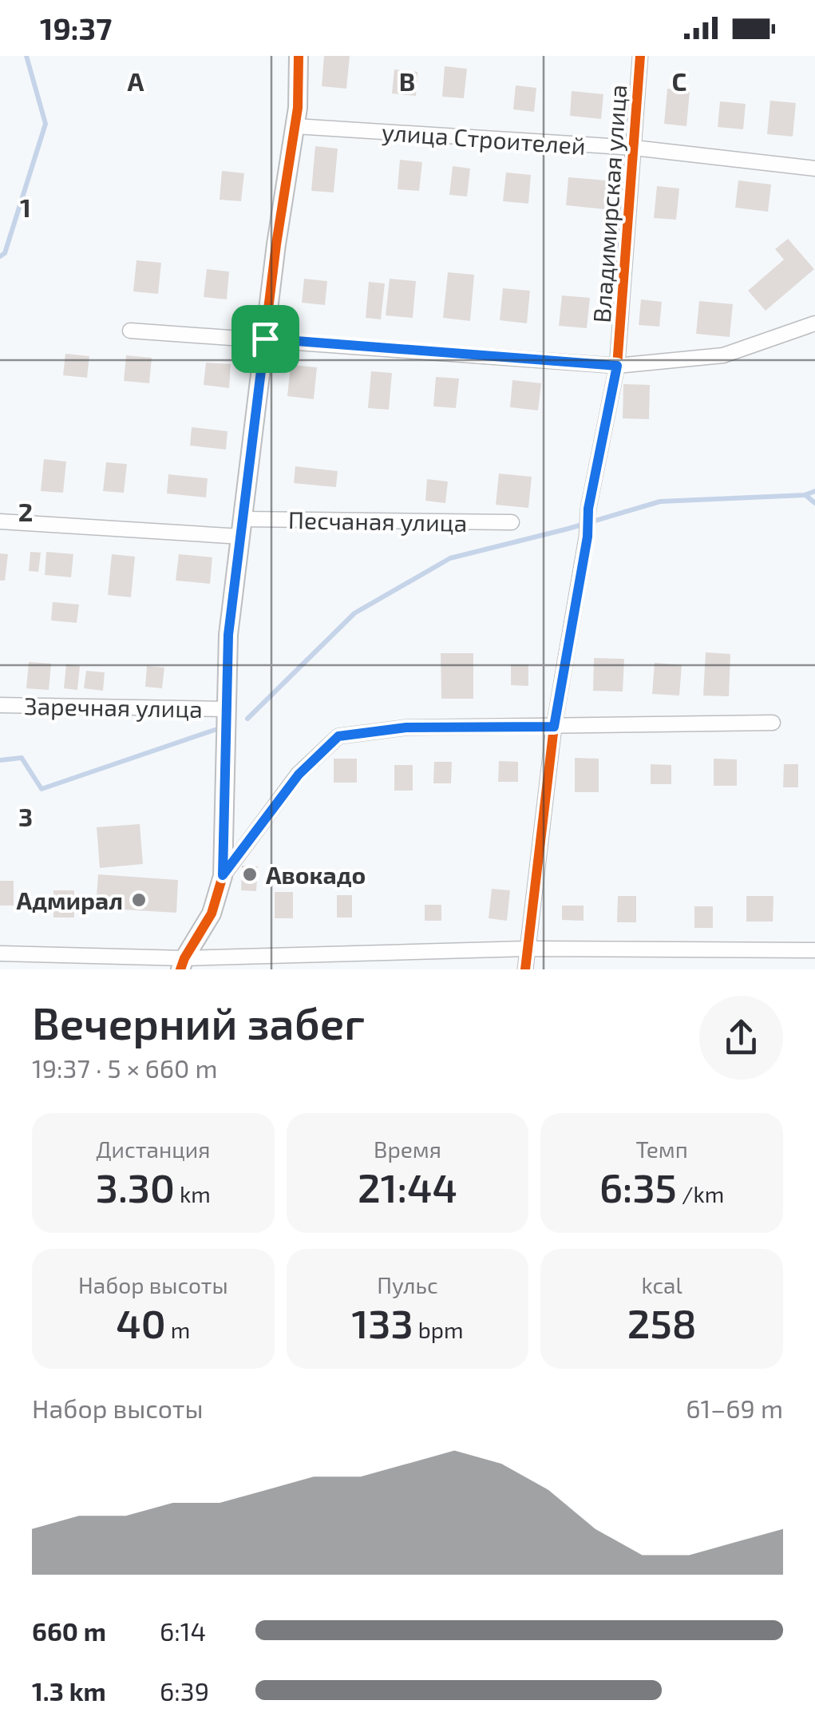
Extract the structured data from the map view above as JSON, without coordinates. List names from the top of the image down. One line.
{"streets":{"street":["улица Строителей","Владимирская улица","Песчаная улица","Заречная улица"]},"crossings":[["улица Строителей","Владимирская улица"]],"places":["Авокадо","Адмирал"],"page":{"status":"19:37","heading":["Вечерний забег","19:37 · 5 × 660 m"],"stats":[["Дистанция","3.30 km"],["Время","21:44"],["Темп","6:35 /km"],["Набор высоты","40 m"],["Пульс","133 bpm"],["kcal","258"]],"chart":["Набор высоты","61–69 m"],"list":[{"name":"660 m","note":"6:14"},{"name":"1.3 km","note":"6:39"}]},"grid":{"columns":["A","B","C"],"rows":["1","2","3"]}}
